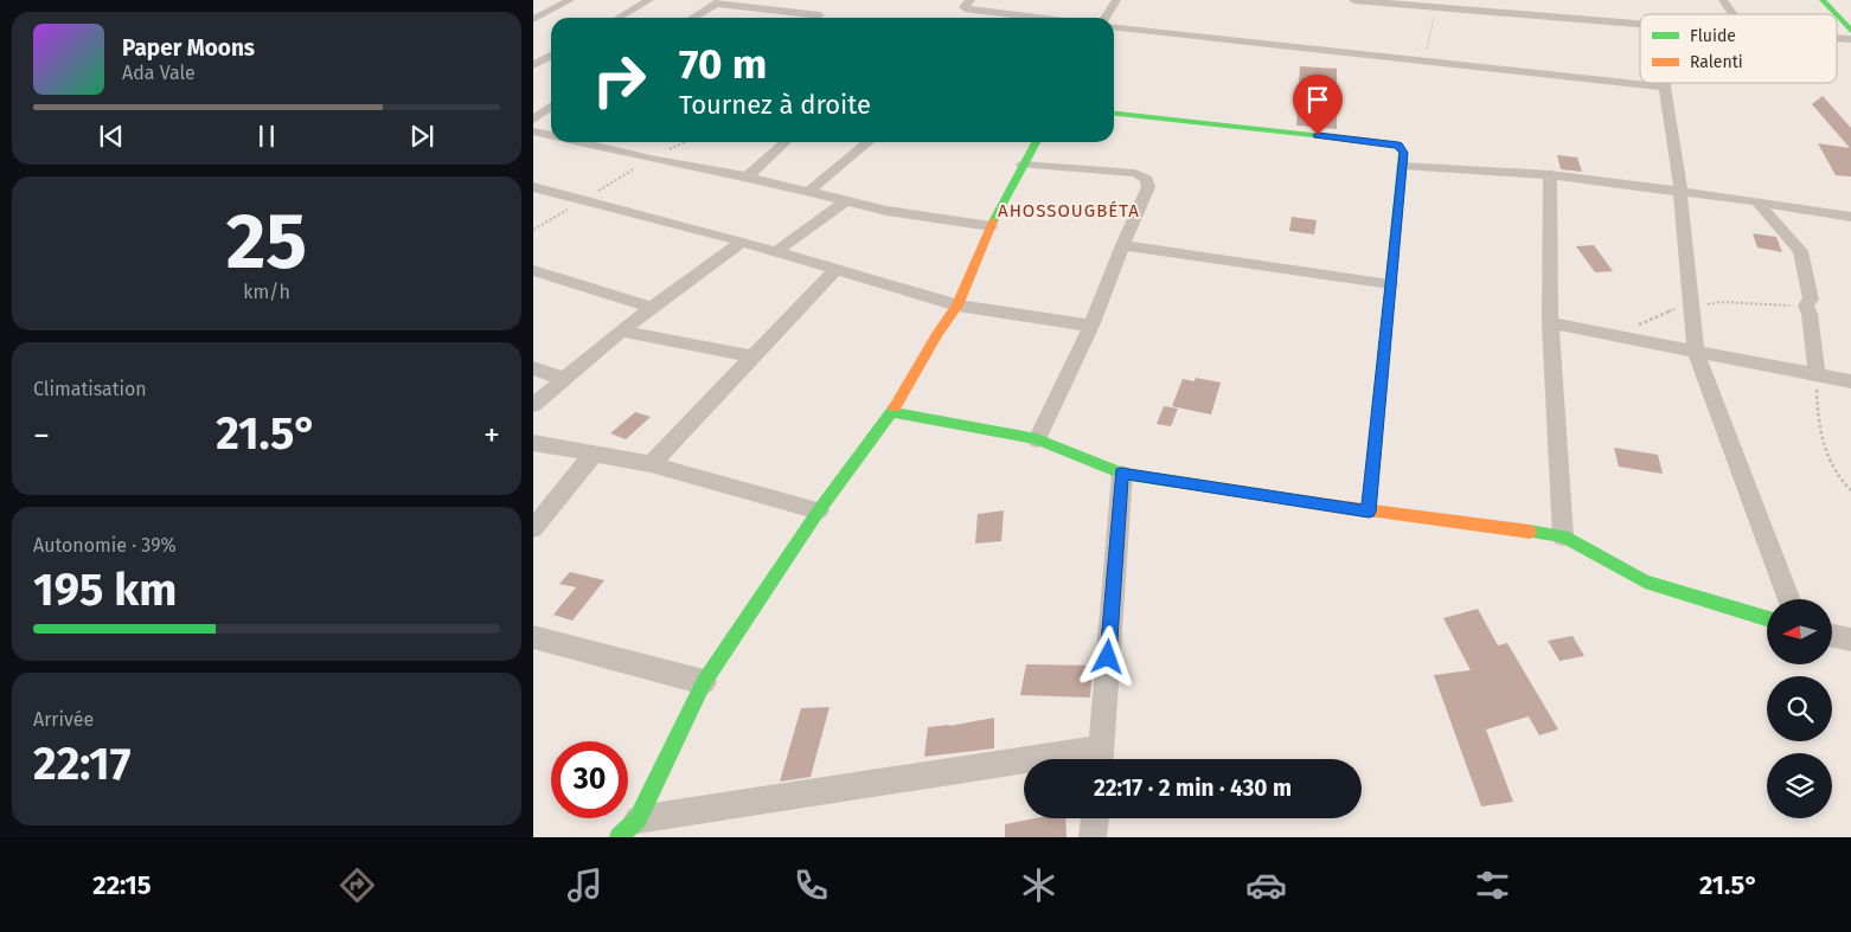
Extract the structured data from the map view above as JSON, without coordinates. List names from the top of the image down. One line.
{"districts":["AHOSSOUGBÉTA"],"legend":["Fluide","Ralenti"],"north":"left","page":{"turn":["70 m","Tournez à droite"],"song":["Paper Moons","Ada Vale"],"tile":[["25","km/h"],"Climatisation",["Autonomie · 39%","195 km"],["Arrivée","22:17"]],"heat":["−","21.5°","+"],"limit":"30","trip":"22:17 · 2 min · 430 m","tabs":["22:15","21.5°"]}}
